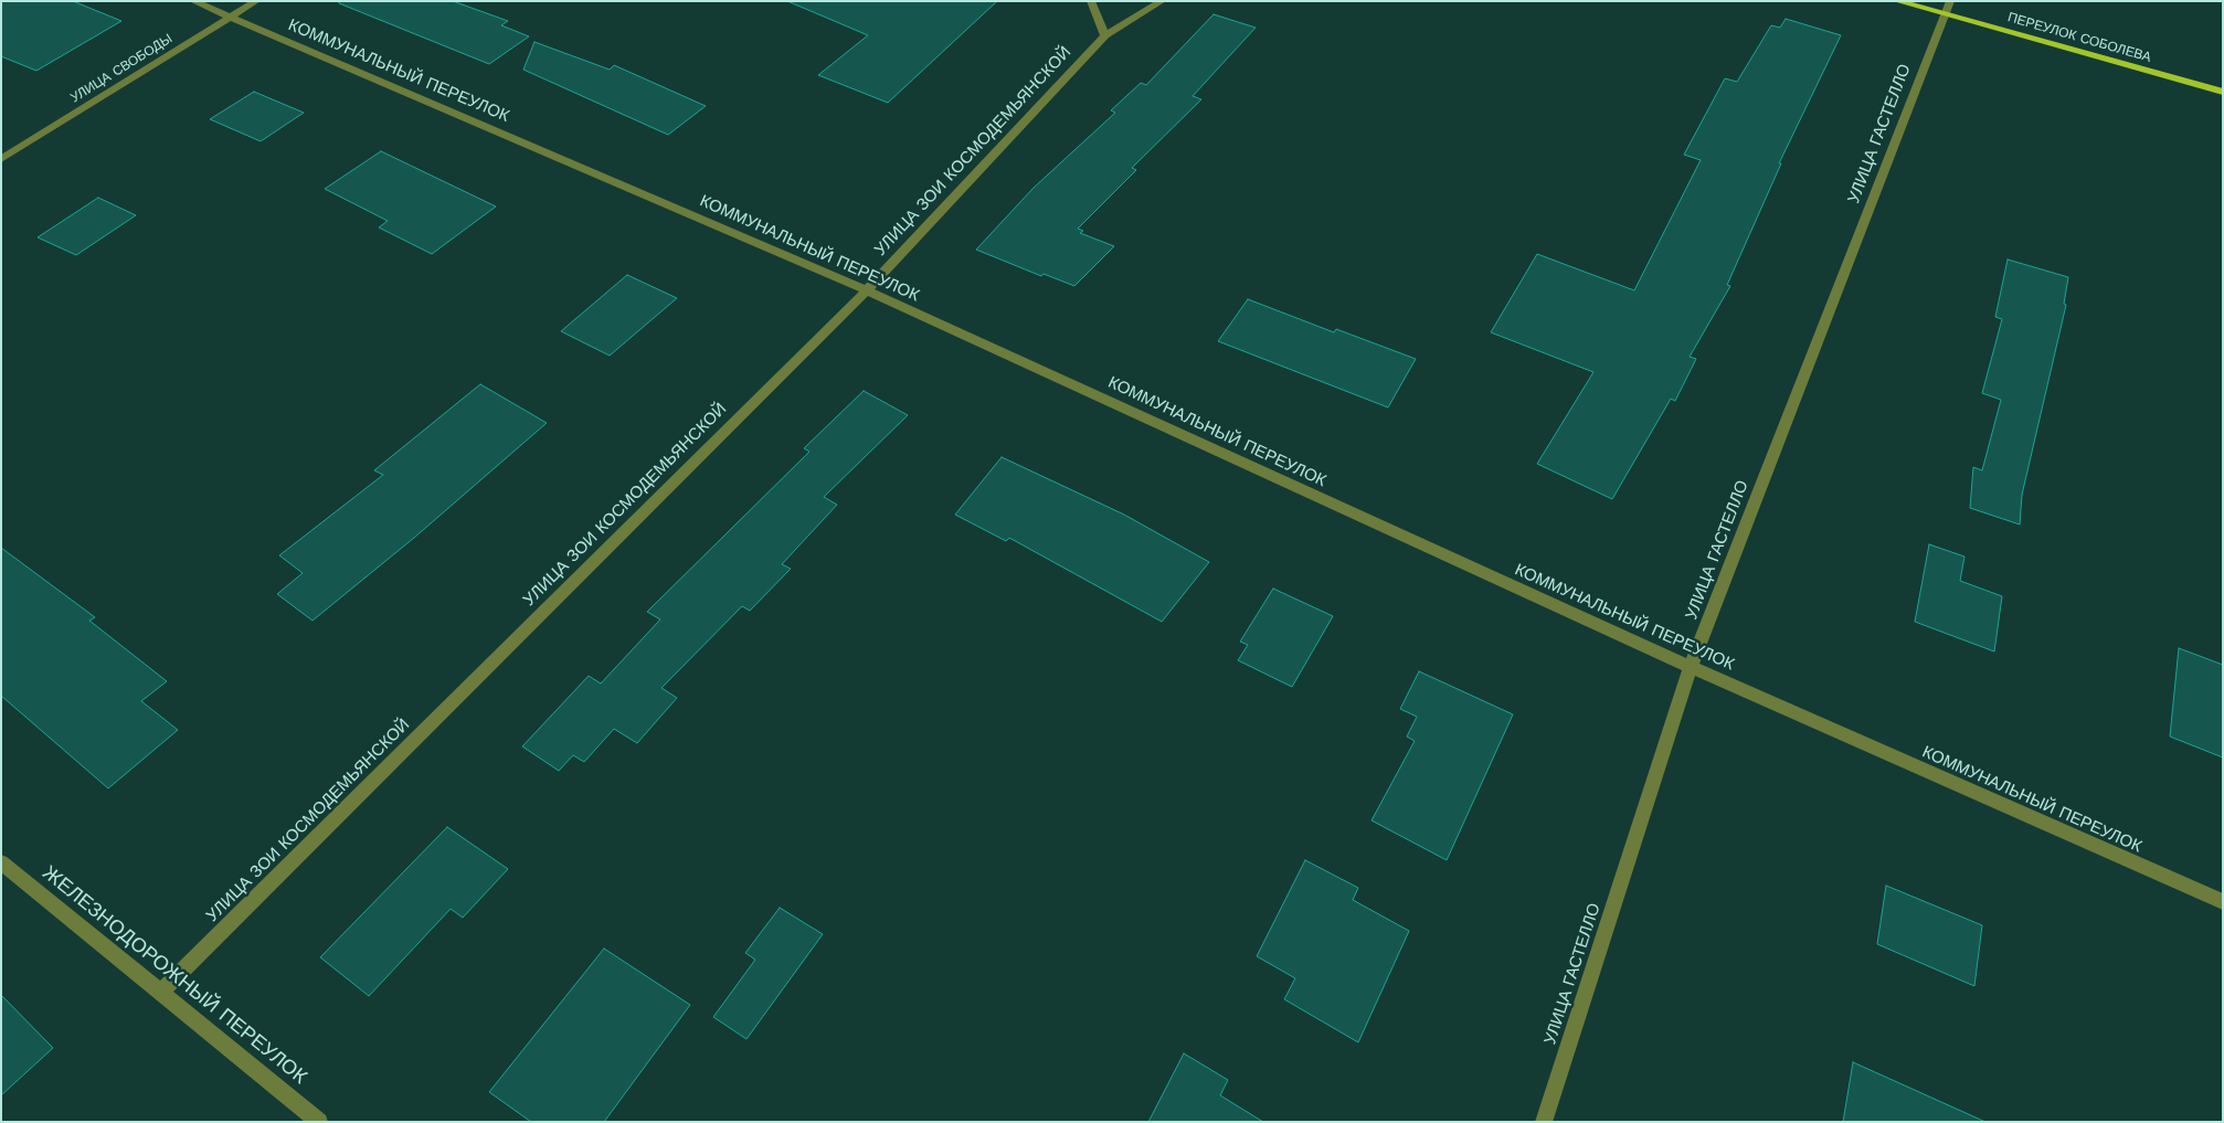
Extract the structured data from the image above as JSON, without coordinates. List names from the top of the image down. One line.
{"streets":{"main road":["ПЕРЕУЛОК СОБОЛЕВА"],"street":["УЛИЦА СВОБОДЫ","КОММУНАЛЬНЫЙ ПЕРЕУЛОК","УЛИЦА ГАСТЕЛЛО","УЛИЦА ЗОИ КОСМОДЕМЬЯНСКОЙ","ЖЕЛЕЗНОДОРОЖНЫЙ ПЕРЕУЛОК"]},"crossings":[["ПЕРЕУЛОК СОБОЛЕВА","УЛИЦА ГАСТЕЛЛО"],["УЛИЦА СВОБОДЫ","КОММУНАЛЬНЫЙ ПЕРЕУЛОК"],["КОММУНАЛЬНЫЙ ПЕРЕУЛОК","УЛИЦА ГАСТЕЛЛО"],["КОММУНАЛЬНЫЙ ПЕРЕУЛОК","УЛИЦА ЗОИ КОСМОДЕМЬЯНСКОЙ"],["УЛИЦА ЗОИ КОСМОДЕМЬЯНСКОЙ","ЖЕЛЕЗНОДОРОЖНЫЙ ПЕРЕУЛОК"]]}
